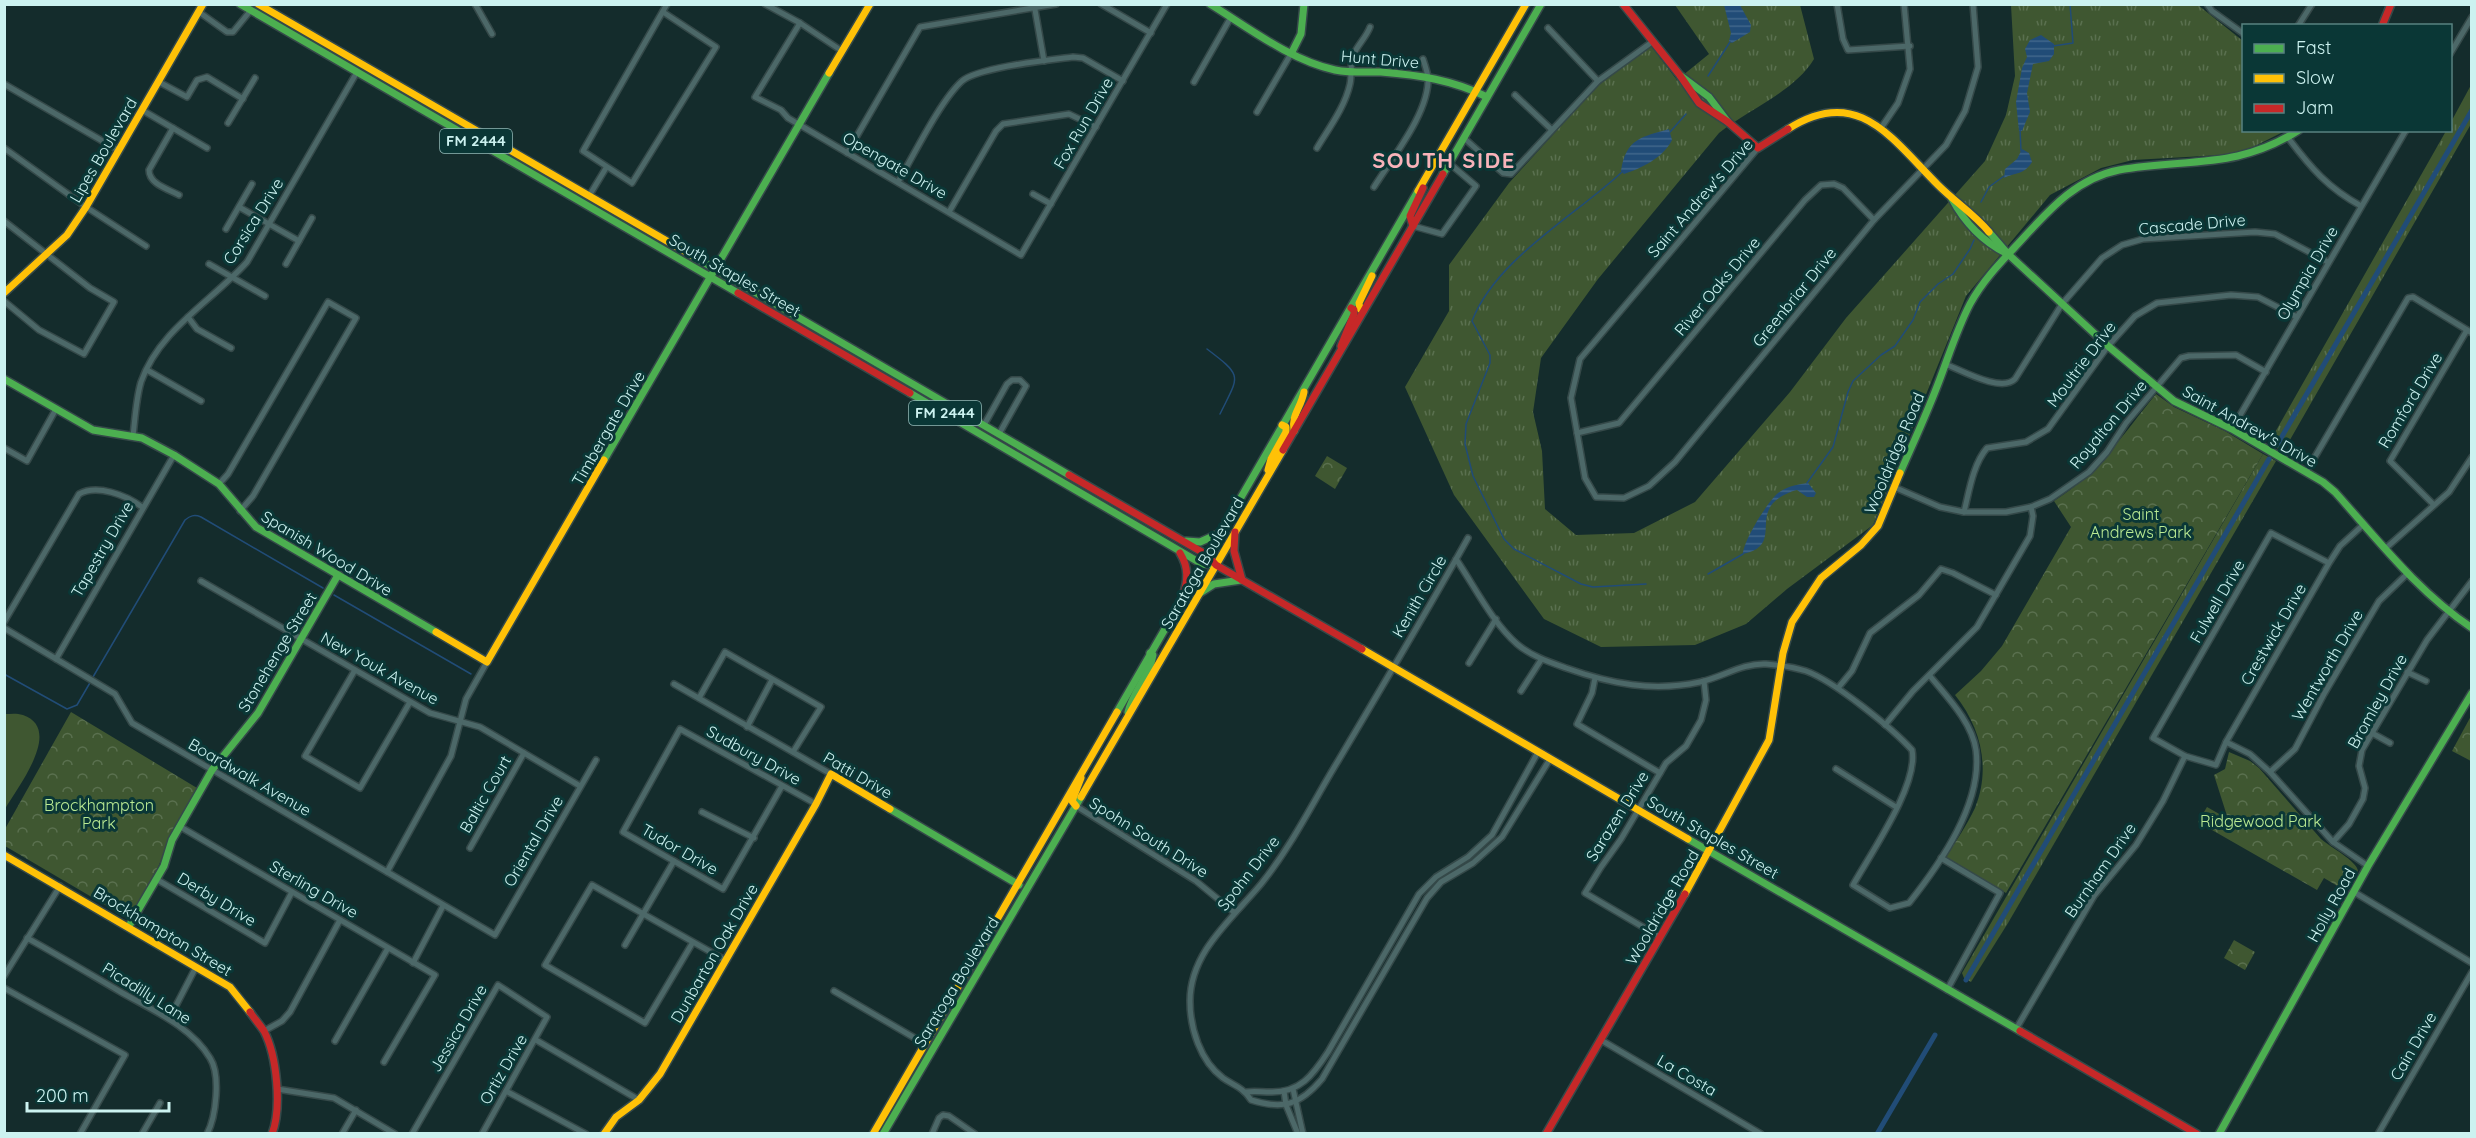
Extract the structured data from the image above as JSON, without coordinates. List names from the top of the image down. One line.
{"streets":{"main road":["Hunt Drive","FM 2444","Lipes Boulevard","Saint Andrew's Drive","South Staples Street","Timbergate Drive","Wooldridge Road","Spanish Wood Drive","Saratoga Boulevard","Stonehenge Street","Patti Drive","Holly Road","Brockhampton Street","Dunbarton Oak Drive"],"street":["Fox Run Drive","Opengate Drive","Corsica Drive","Cascade Drive","Olympia Drive","River Oaks Drive","Greenbriar Drive","Moultrie Drive","Romford Drive","Royalton Drive","Tapestry Drive","Kenith Circle","Fulwell Drive","Crestwick Drive","Wentworth Drive","New Youk Avenue","Bromley Drive","Sudbury Drive","Boardwalk Avenue","Baltic Court","Sarazen Drive","Spohn South Drive","Oriental Drive","Tudor Drive","Burnham Drive","Spohn Drive","Sterling Drive","Derby Drive","Picadilly Lane","Jessica Drive","Cain Drive","Ortiz Drive","La Costa"]},"crossings":[["Hunt Drive","Saratoga Boulevard"],["Fox Run Drive","Opengate Drive"],["Opengate Drive","Timbergate Drive"],["Saint Andrew's Drive","Cascade Drive"],["Saint Andrew's Drive","Olympia Drive"],["Saint Andrew's Drive","River Oaks Drive"],["Saint Andrew's Drive","Greenbriar Drive"],["Saint Andrew's Drive","Moultrie Drive"],["Saint Andrew's Drive","Royalton Drive"],["Saint Andrew's Drive","Wooldridge Road"],["Saint Andrew's Drive","Crestwick Drive"],["Saint Andrew's Drive","Wentworth Drive"],["Saint Andrew's Drive","Bromley Drive"],["Corsica Drive","South Staples Street"],["Corsica Drive","Spanish Wood Drive"],["Cascade Drive","Olympia Drive"],["Cascade Drive","Wooldridge Road"],["Olympia Drive","Moultrie Drive"],["Olympia Drive","Royalton Drive"],["South Staples Street","Timbergate Drive"],["South Staples Street","Wooldridge Road"],["South Staples Street","Saratoga Boulevard"],["South Staples Street","Kenith Circle"],["South Staples Street","Sarazen Drive"],["South Staples Street","Burnham Drive"],["South Staples Street","Spohn Drive"],["River Oaks Drive","Greenbriar Drive"],["Moultrie Drive","Royalton Drive"],["Royalton Drive","Wooldridge Road"],["Timbergate Drive","Spanish Wood Drive"],["Timbergate Drive","New Youk Avenue"],["Timbergate Drive","Boardwalk Avenue"],["Wooldridge Road","Sarazen Drive"],["Wooldridge Road","La Costa"],["Tapestry Drive","Spanish Wood Drive"],["Tapestry Drive","Boardwalk Avenue"],["Spanish Wood Drive","Stonehenge Street"],["Saratoga Boulevard","Patti Drive"],["Saratoga Boulevard","Spohn South Drive"],["Kenith Circle","Spohn Drive"],["Fulwell Drive","Crestwick Drive"],["Fulwell Drive","Burnham Drive"],["Crestwick Drive","Burnham Drive"],["Stonehenge Street","New Youk Avenue"],["Stonehenge Street","Boardwalk Avenue"],["Stonehenge Street","Sterling Drive"],["Stonehenge Street","Derby Drive"],["Stonehenge Street","Brockhampton Street"],["New Youk Avenue","Baltic Court"],["New Youk Avenue","Oriental Drive"],["Sudbury Drive","Tudor Drive"],["Sudbury Drive","Dunbarton Oak Drive"],["Patti Drive","Dunbarton Oak Drive"],["Boardwalk Avenue","Oriental Drive"],["Spohn South Drive","Spohn Drive"],["Sterling Drive","Derby Drive"],["Jessica Drive","Ortiz Drive"]],"districts":["SOUTH SIDE"],"parks":["Saint Andrews Park","Brockhampton Park","Ridgewood Park"],"legend":["Fast","Slow","Jam"],"scale_bar":"200 m"}
